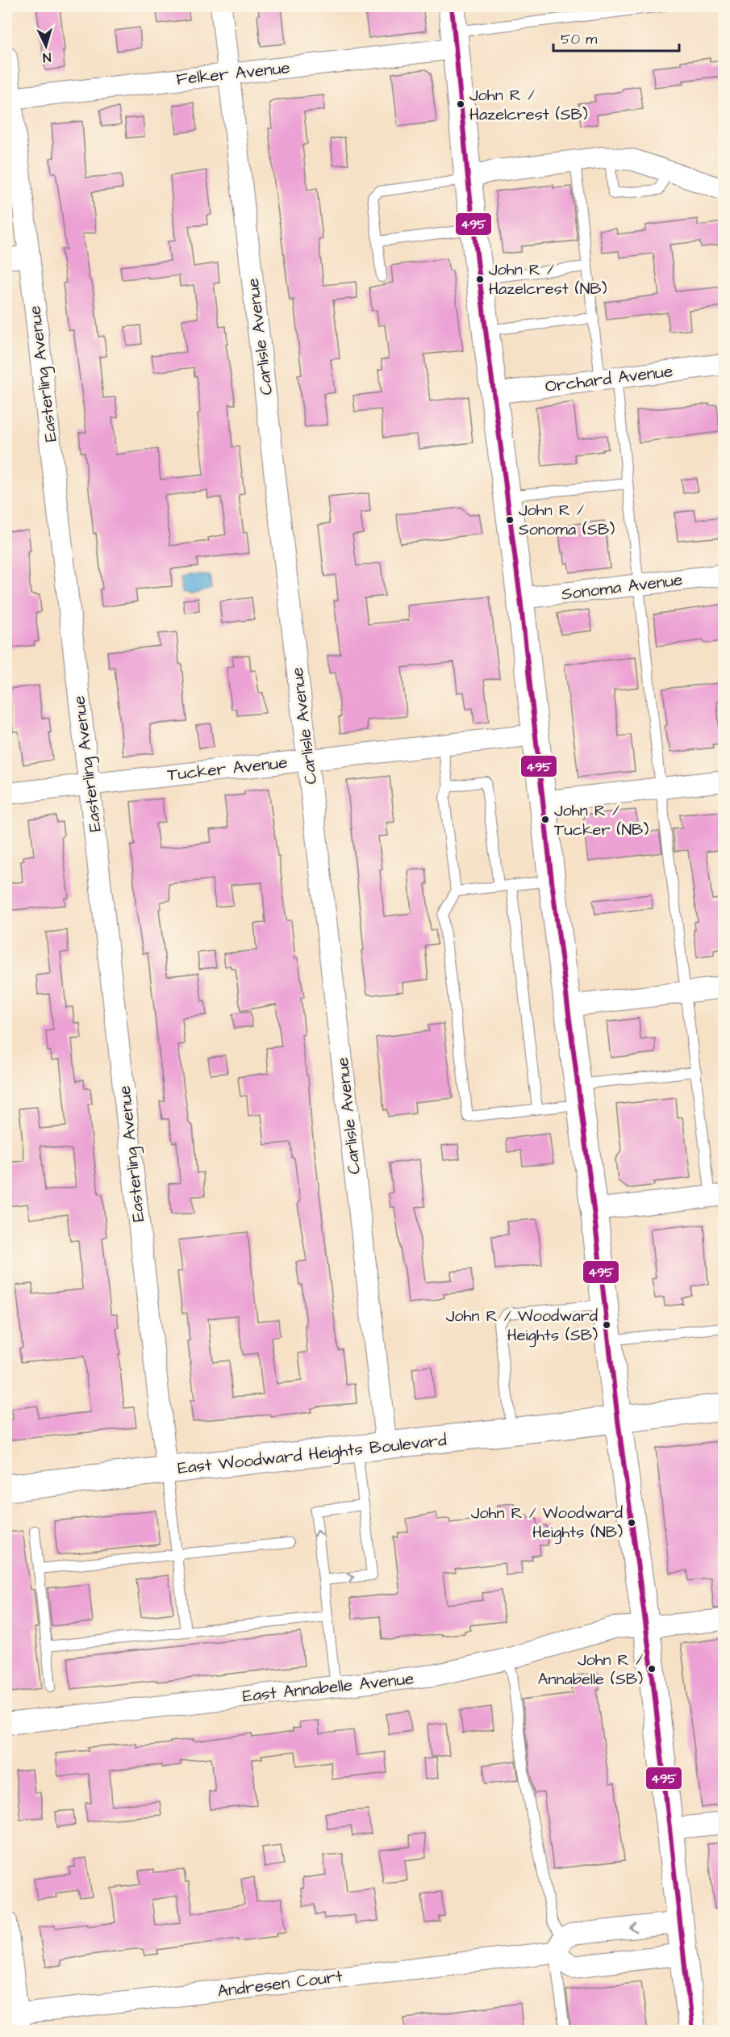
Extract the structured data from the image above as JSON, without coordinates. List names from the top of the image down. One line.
{"streets":{"main road":["East Woodward Heights Boulevard"],"street":["Felker Avenue","Carlisle Avenue","Easterling Avenue","Orchard Avenue","Sonoma Avenue","Tucker Avenue","East Annabelle Avenue","Andresen Court"]},"crossings":[["Felker Avenue","Carlisle Avenue"],["Felker Avenue","Easterling Avenue"],["Carlisle Avenue","Tucker Avenue"],["Carlisle Avenue","East Woodward Heights Boulevard"],["Easterling Avenue","Tucker Avenue"],["Easterling Avenue","East Woodward Heights Boulevard"]],"places":["John R / Hazelcrest (SB)","John R / Hazelcrest (NB)","John R / Sonoma (SB)","John R / Tucker (NB)","John R / Woodward Heights (SB)","John R / Woodward Heights (NB)","John R / Annabelle (SB)"],"lines":["transit line 495"],"scale_bar":"50 m","north":"bottom"}
